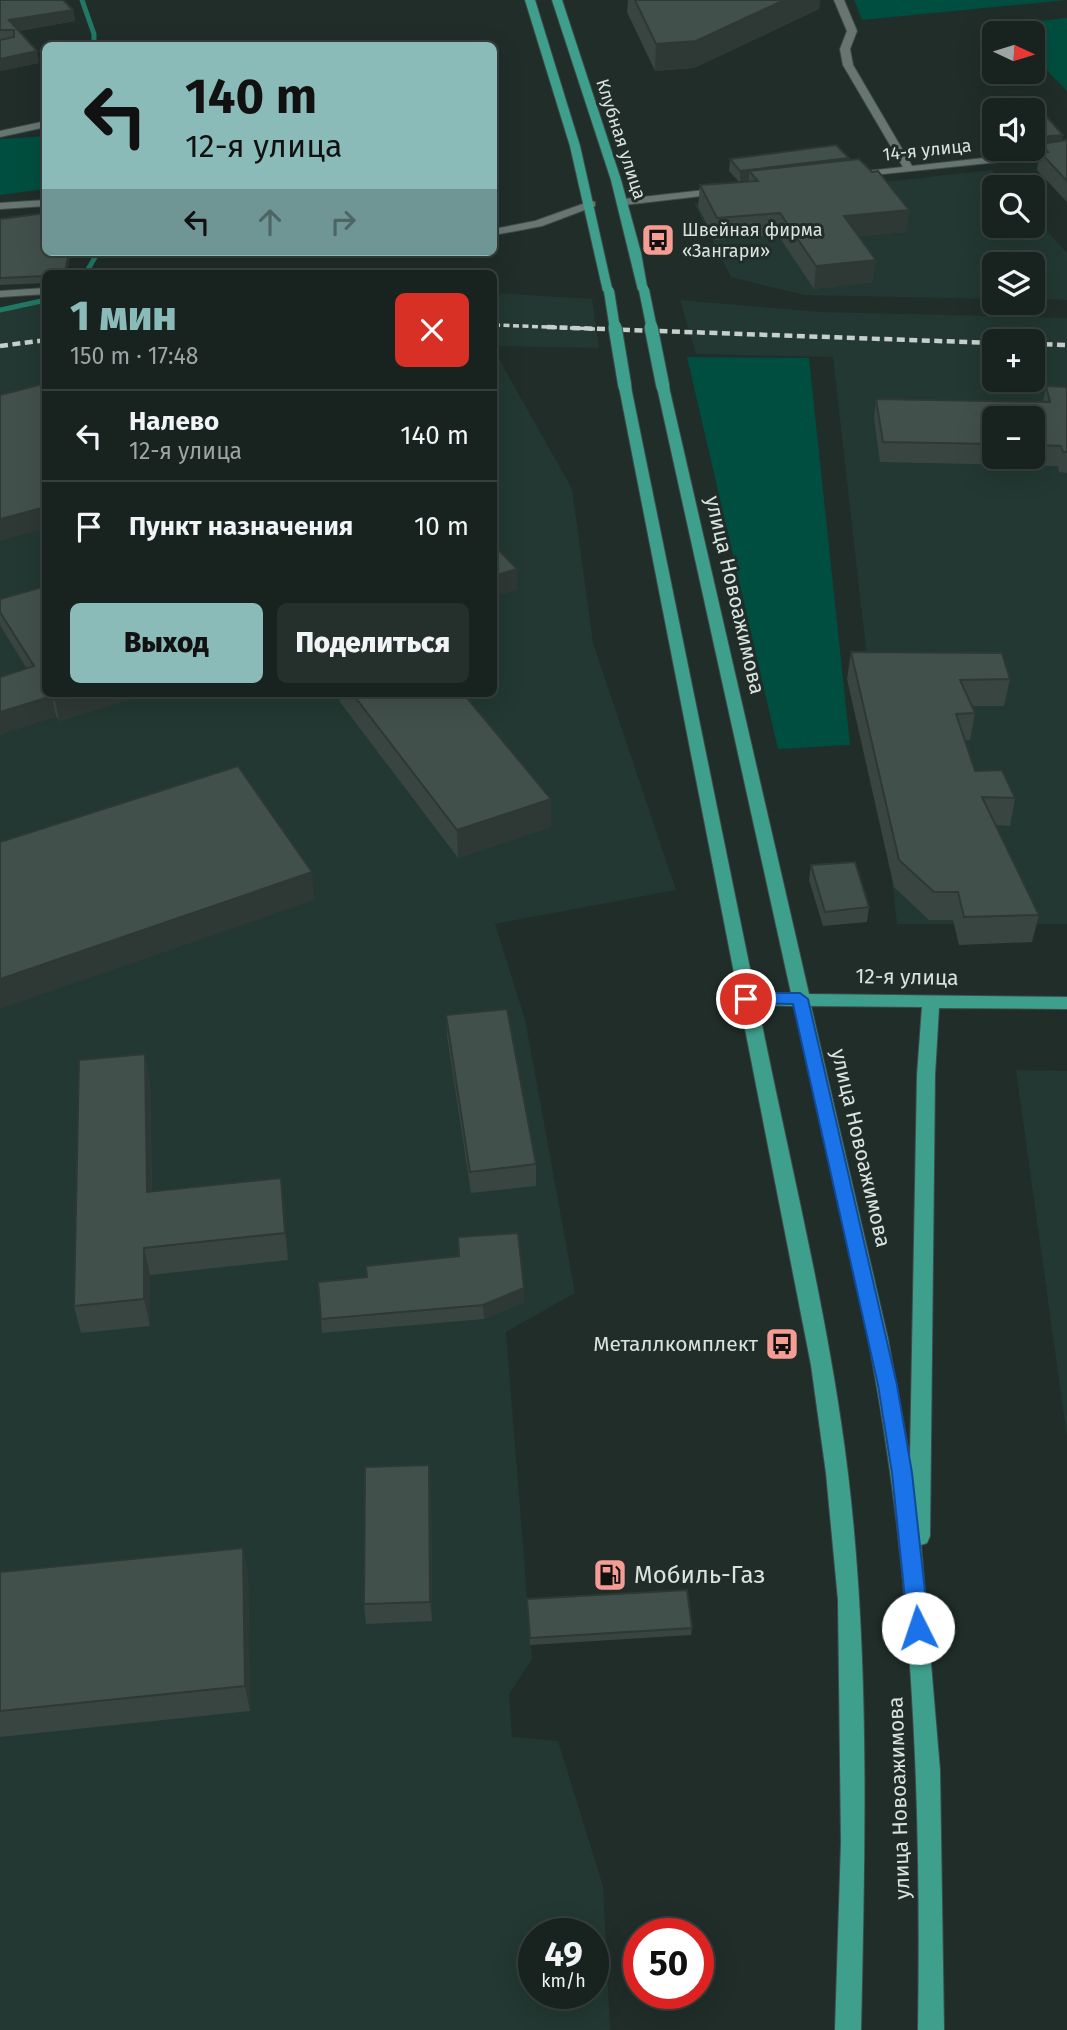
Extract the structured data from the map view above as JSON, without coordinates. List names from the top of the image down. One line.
{"streets":{"main road":["Клубная улица","улица Новоажимова","12-я улица"],"street":["14-я улица"]},"crossings":[["Клубная улица","улица Новоажимова"],["Клубная улица","12-я улица"],["улица Новоажимова","12-я улица"]],"places":{"bus stop":["Швейная фирма «Зангари»","Металлкомплект"],"fuel station":["Мобиль-Газ"]},"north":"right","page":{"map_buttons":["+","−"],"turn":["140 m","12-я улица"],"heading":["1 мин","150 m · 17:48"],"list":[{"name":"Налево","note":"12-я улица","value":"140 m"},{"name":"Пункт назначения","value":"10 m"}],"buttons":["Выход","Поделиться"],"speed":"49 km/h","limit":"50"}}
